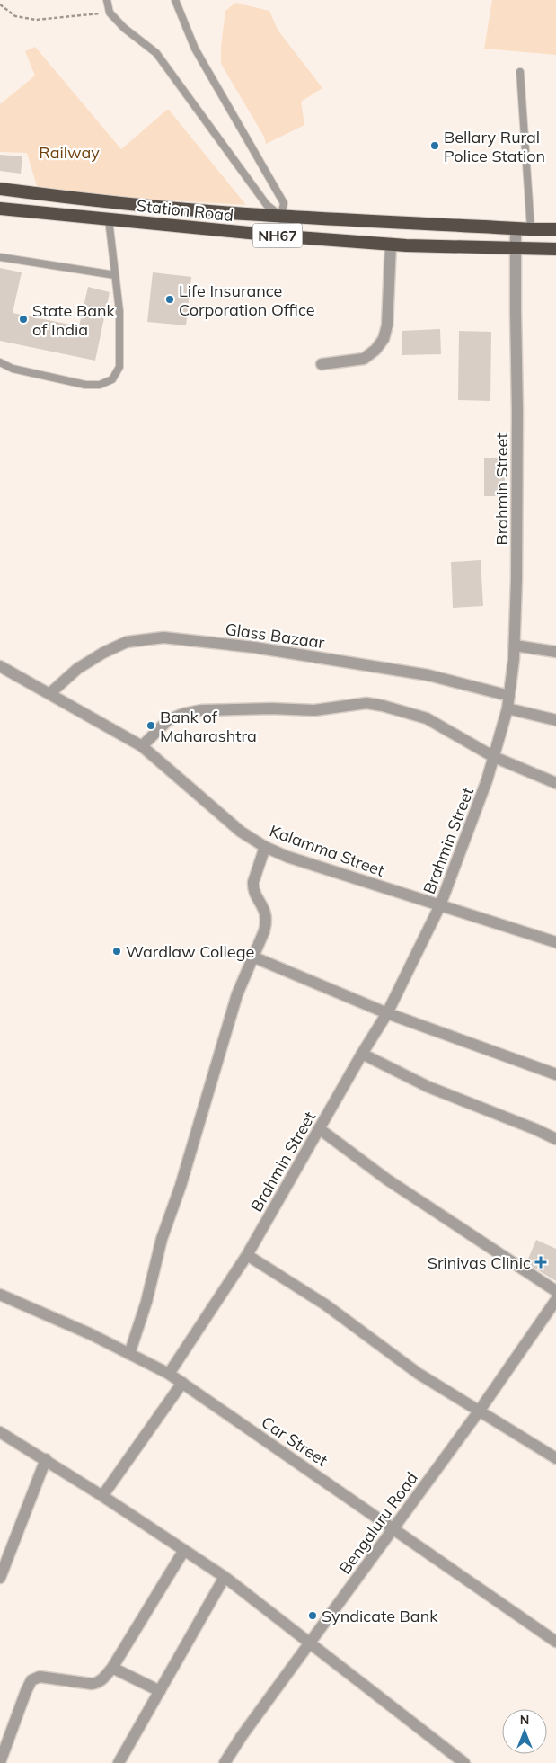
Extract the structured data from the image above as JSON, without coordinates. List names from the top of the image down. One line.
{"streets":{"highway":["Station Road","NH67"],"street":["Brahmin Street","Glass Bazaar","Kalamma Street","Car Street","Bengaluru Road"]},"crossings":[["Station Road","NH67"],["Station Road","Brahmin Street"],["NH67","Brahmin Street"],["Brahmin Street","Glass Bazaar"],["Brahmin Street","Kalamma Street"],["Brahmin Street","Car Street"],["Glass Bazaar","Kalamma Street"],["Car Street","Bengaluru Road"]],"parks":["Railway"],"places":{"other":["Bellary Rural Police Station","Life Insurance Corporation Office","State Bank of India","Bank of Maharashtra","Wardlaw College","Syndicate Bank"],"health":["Srinivas Clinic"]},"north":"top"}
